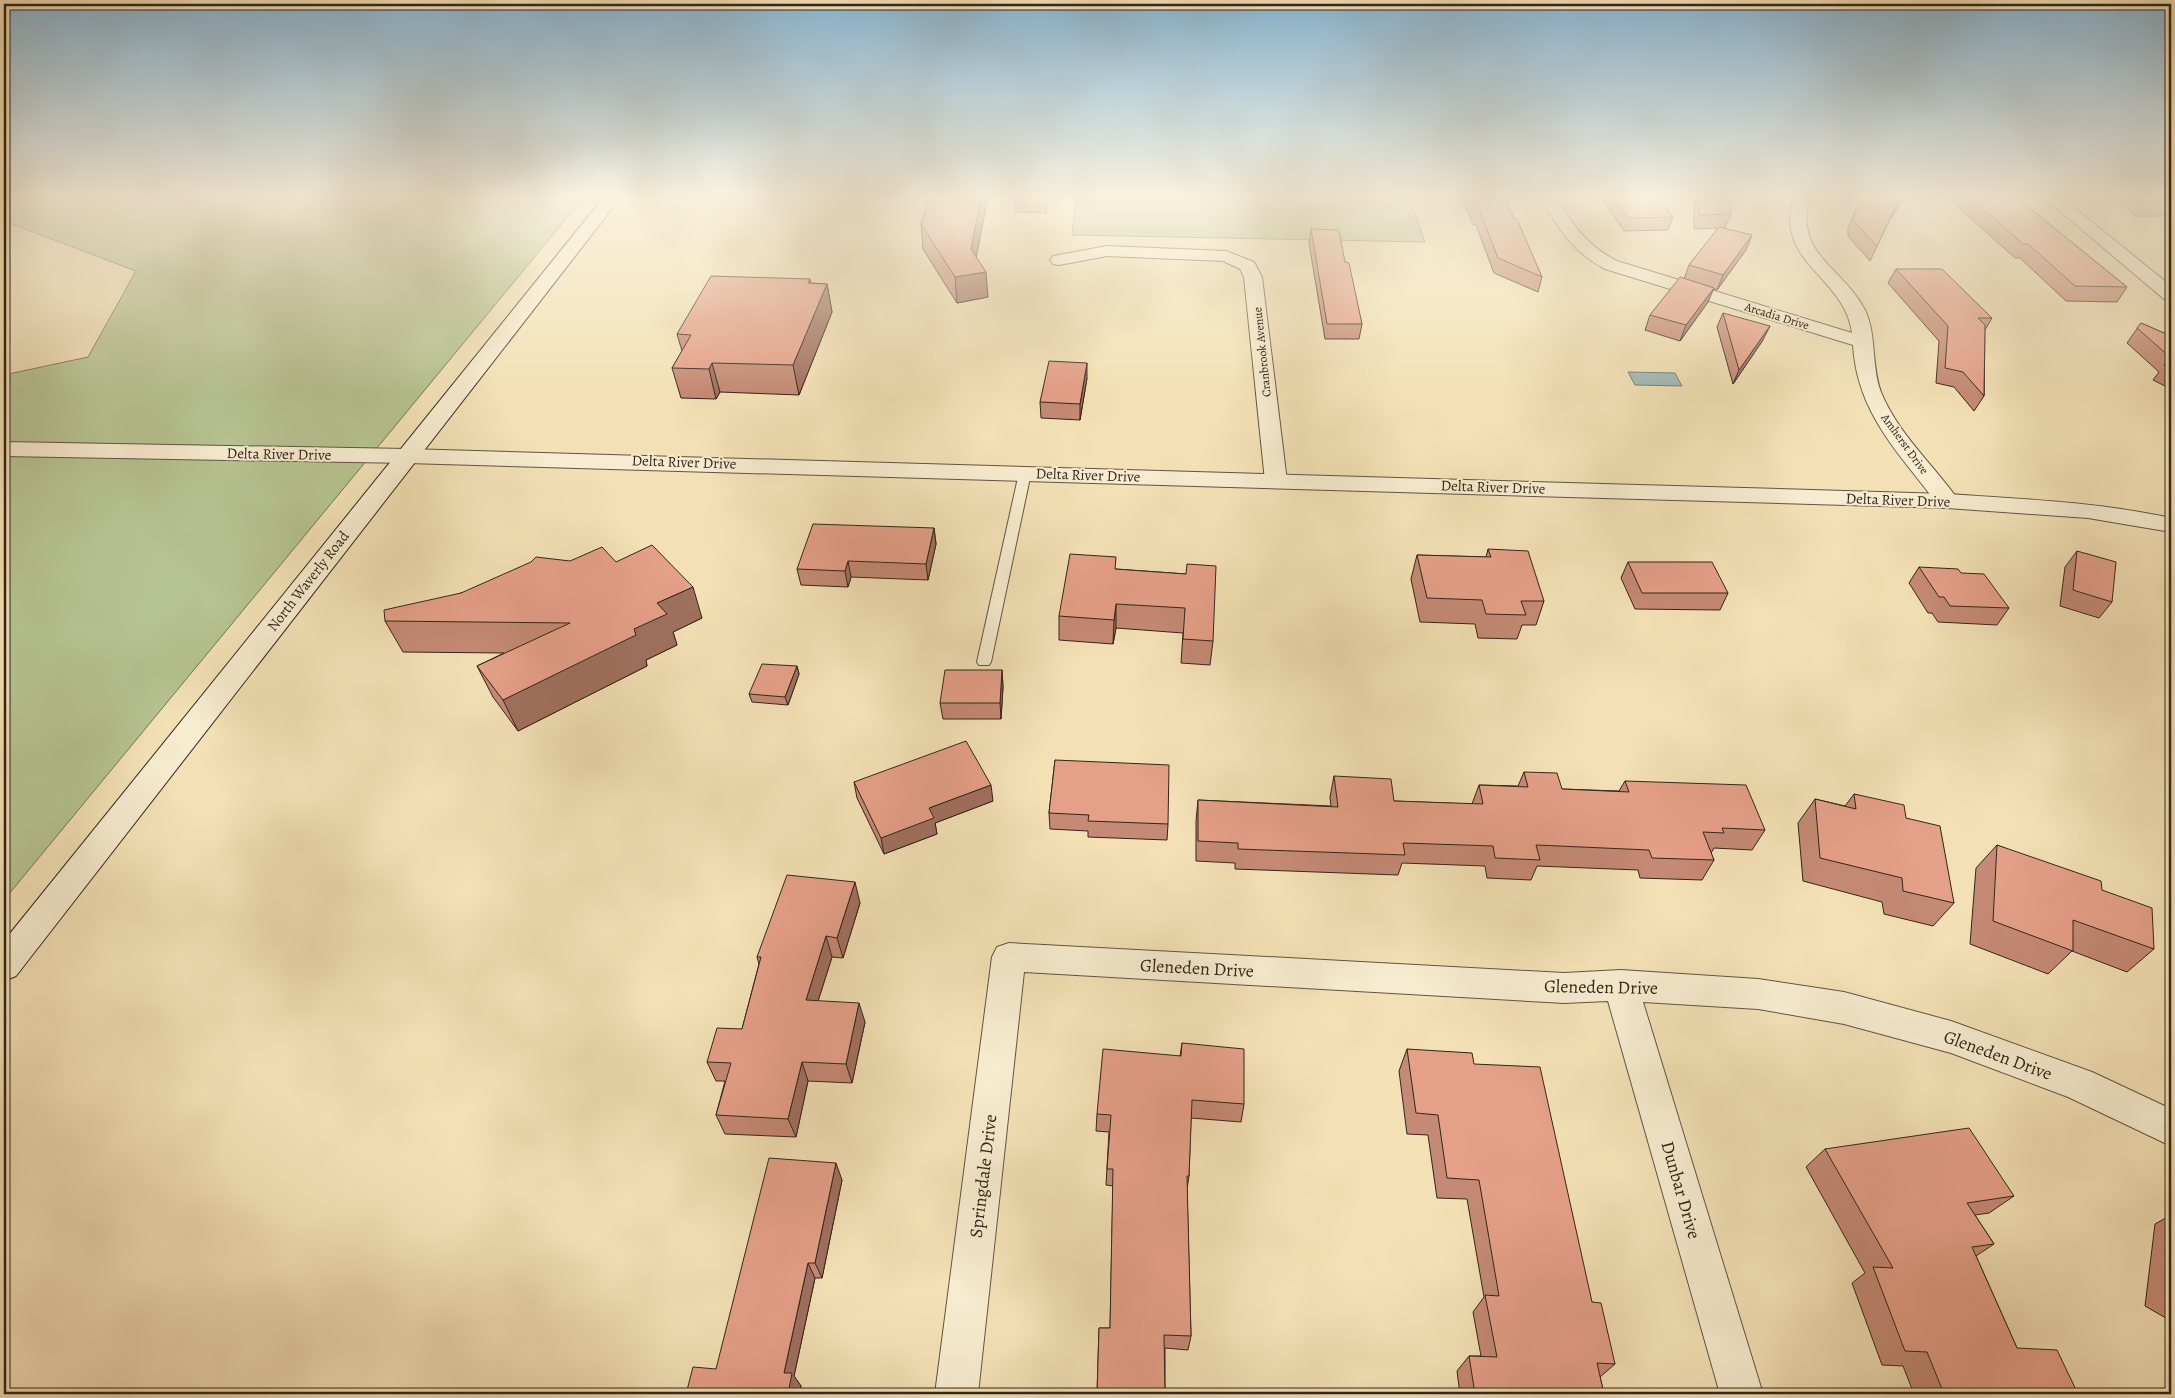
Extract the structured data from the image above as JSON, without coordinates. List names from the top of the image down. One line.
{"streets":{"street":["Arcadia Drive","Cranbrook Avenue","Amherst Drive","Delta River Drive","North Waverly Road","Gleneden Drive","Springdale Drive","Dunbar Drive"]},"crossings":[["Arcadia Drive","Amherst Drive"],["Cranbrook Avenue","Delta River Drive"],["Amherst Drive","Delta River Drive"],["Delta River Drive","North Waverly Road"],["Gleneden Drive","Springdale Drive"],["Gleneden Drive","Dunbar Drive"]]}
